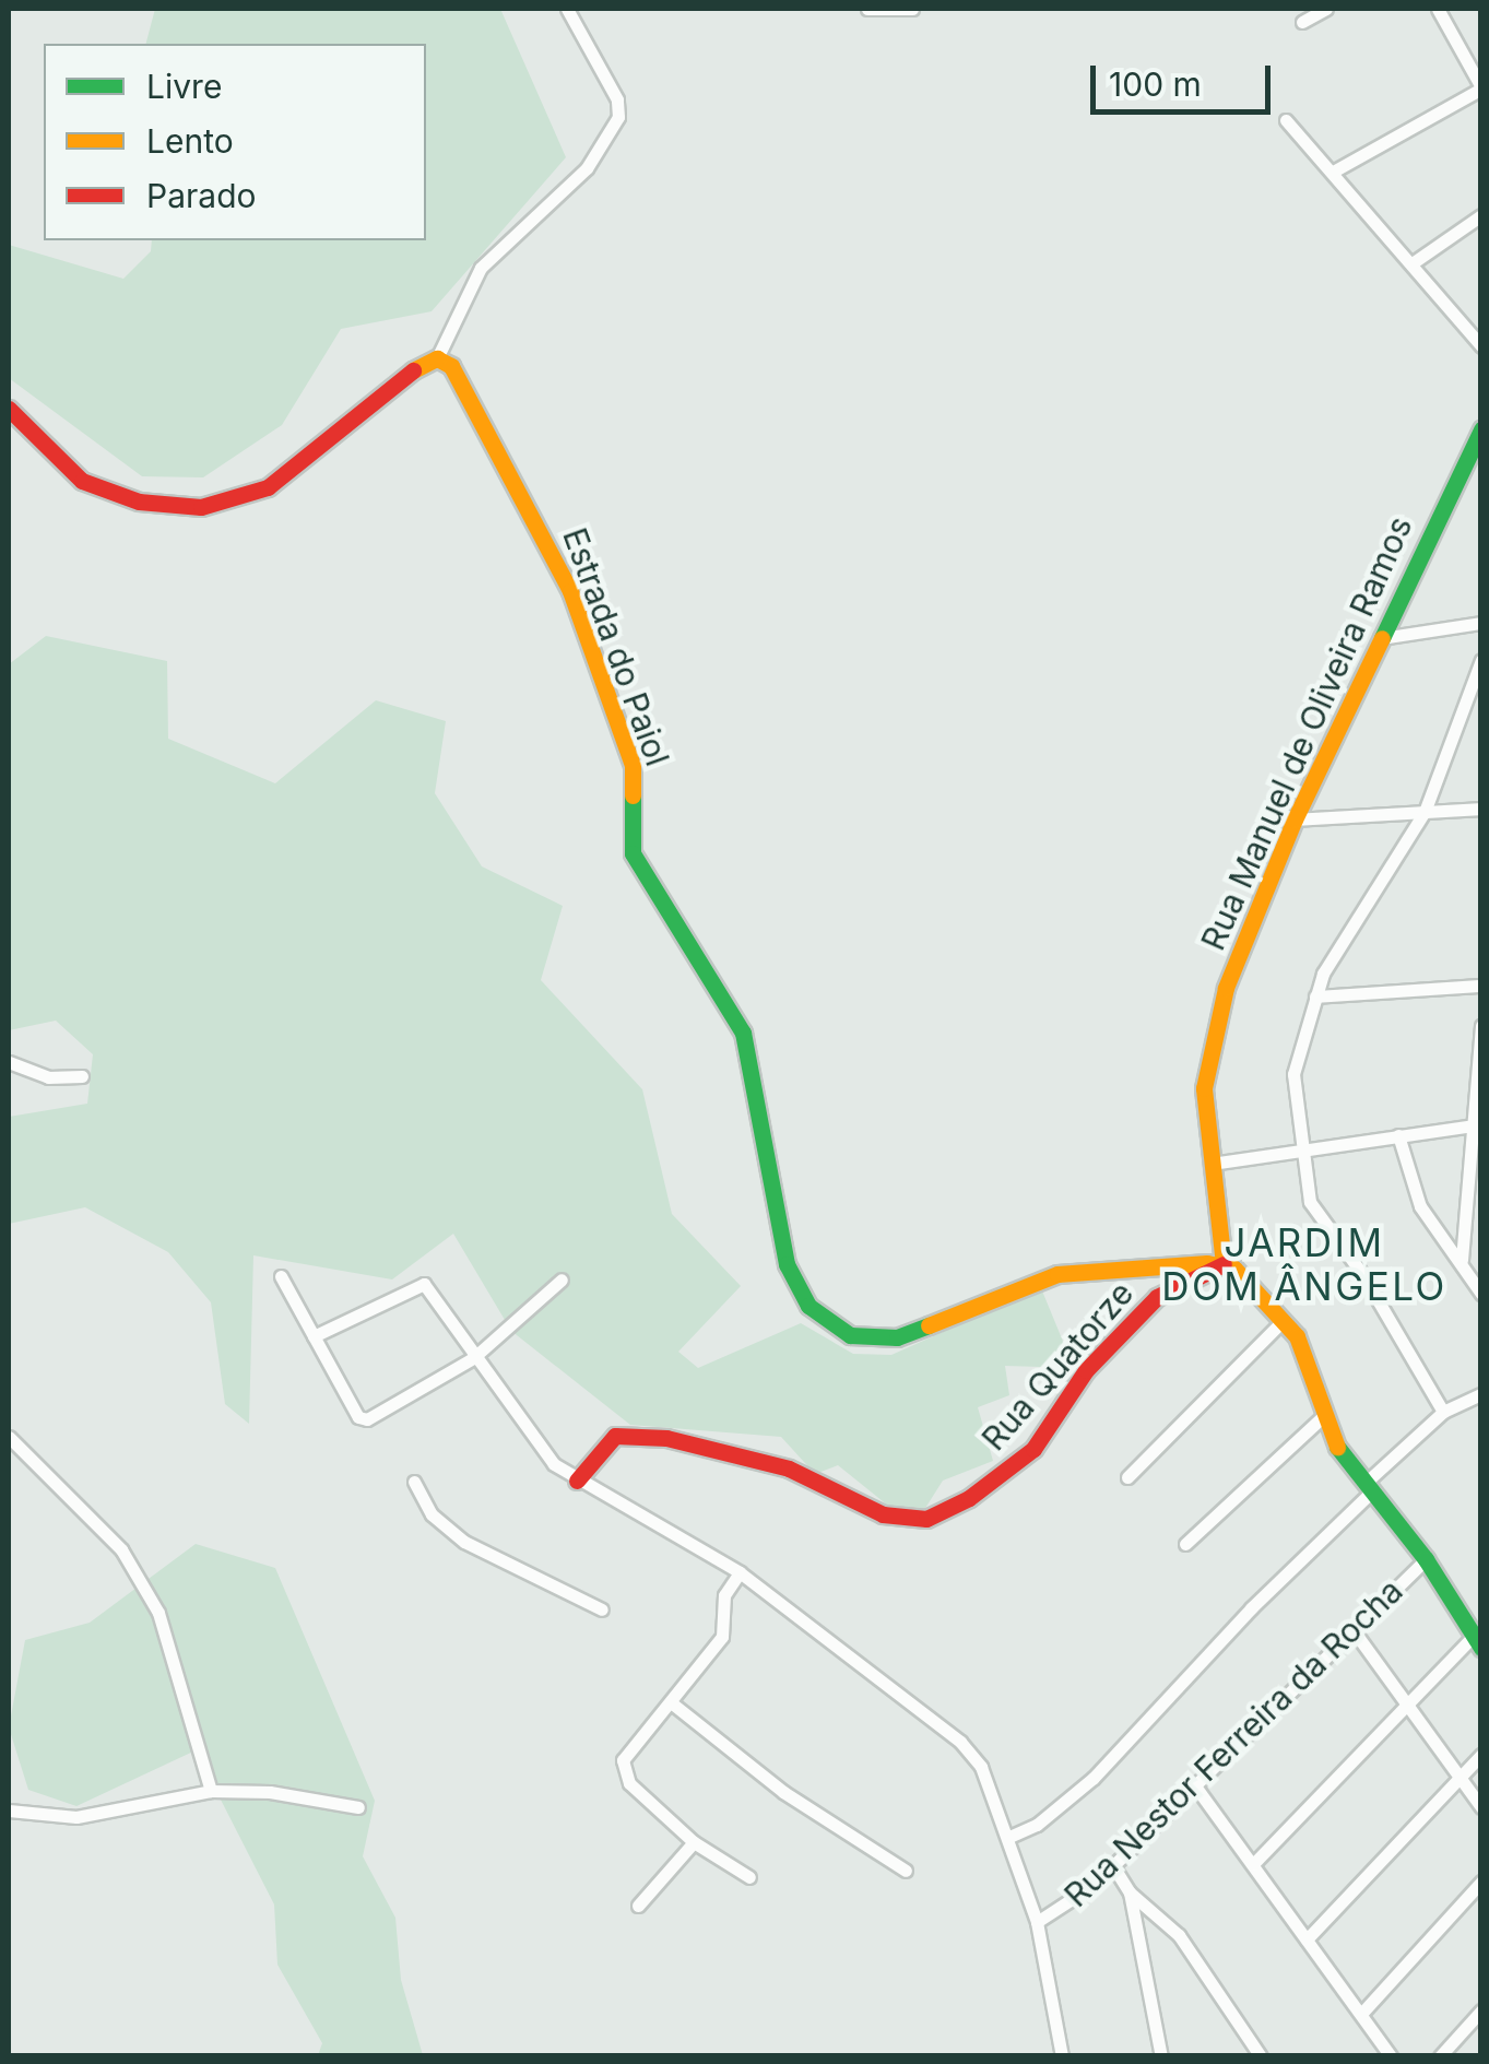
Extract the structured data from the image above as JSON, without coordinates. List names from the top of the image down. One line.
{"streets":{"street":["Estrada do Paiol","Rua Manuel de Oliveira Ramos","Rua Quatorze","Rua Nestor Ferreira da Rocha"]},"crossings":[["Estrada do Paiol","Rua Manuel de Oliveira Ramos"],["Estrada do Paiol","Rua Quatorze"],["Rua Manuel de Oliveira Ramos","Rua Quatorze"]],"districts":["JARDIM DOM ÂNGELO"],"legend":["Livre","Lento","Parado"],"scale_bar":"100 m"}
